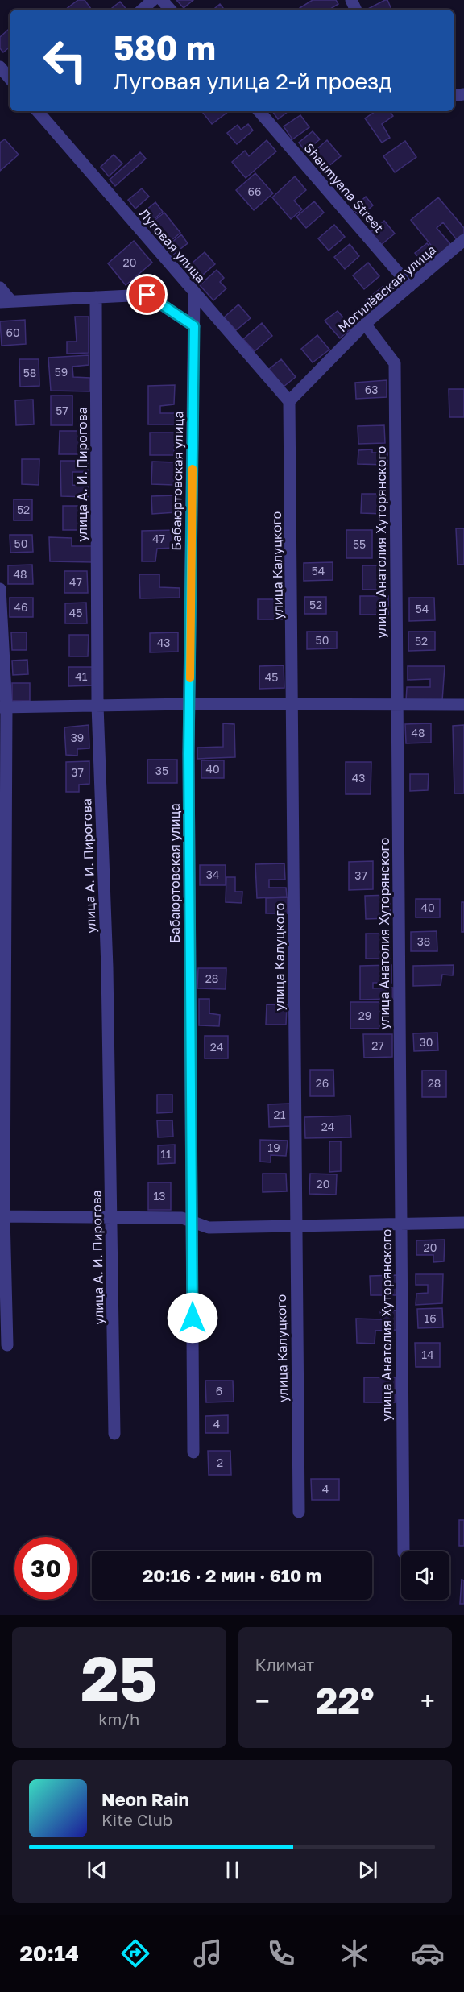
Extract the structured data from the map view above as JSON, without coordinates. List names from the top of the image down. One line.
{"streets":{"street":["Shaumyana Street","Луговая улица","Могилёвская улица","улица А. И. Пирогова","Бабаюртовская улица","улица Анатолия Хуторянского","улица Калуцкого"]},"crossings":[["Shaumyana Street","Могилёвская улица"],["Луговая улица","Могилёвская улица"],["Луговая улица","Бабаюртовская улица"],["Луговая улица","улица Калуцкого"],["Могилёвская улица","улица Анатолия Хуторянского"],["Могилёвская улица","улица Калуцкого"]],"house_numbers":["66","20","60","59","58","63","57","52","47","50","55","54","48","47","52","46","54","45","50","52","43","41","45","48","39","40","35","37","43","34","37","40","38","28","29","30","27","24","26","28","21","24","19","11","20","13","20","16","14","6","4","2","4"],"page":{"turn":["580 m","Луговая улица 2-й проезд"],"limit":"30","trip":"20:16 · 2 мин · 610 m","tile":[["25","km/h"],"Климат"],"heat":["−","22°","+"],"song":["Neon Rain","Kite Club"],"tabs":"20:14"}}
